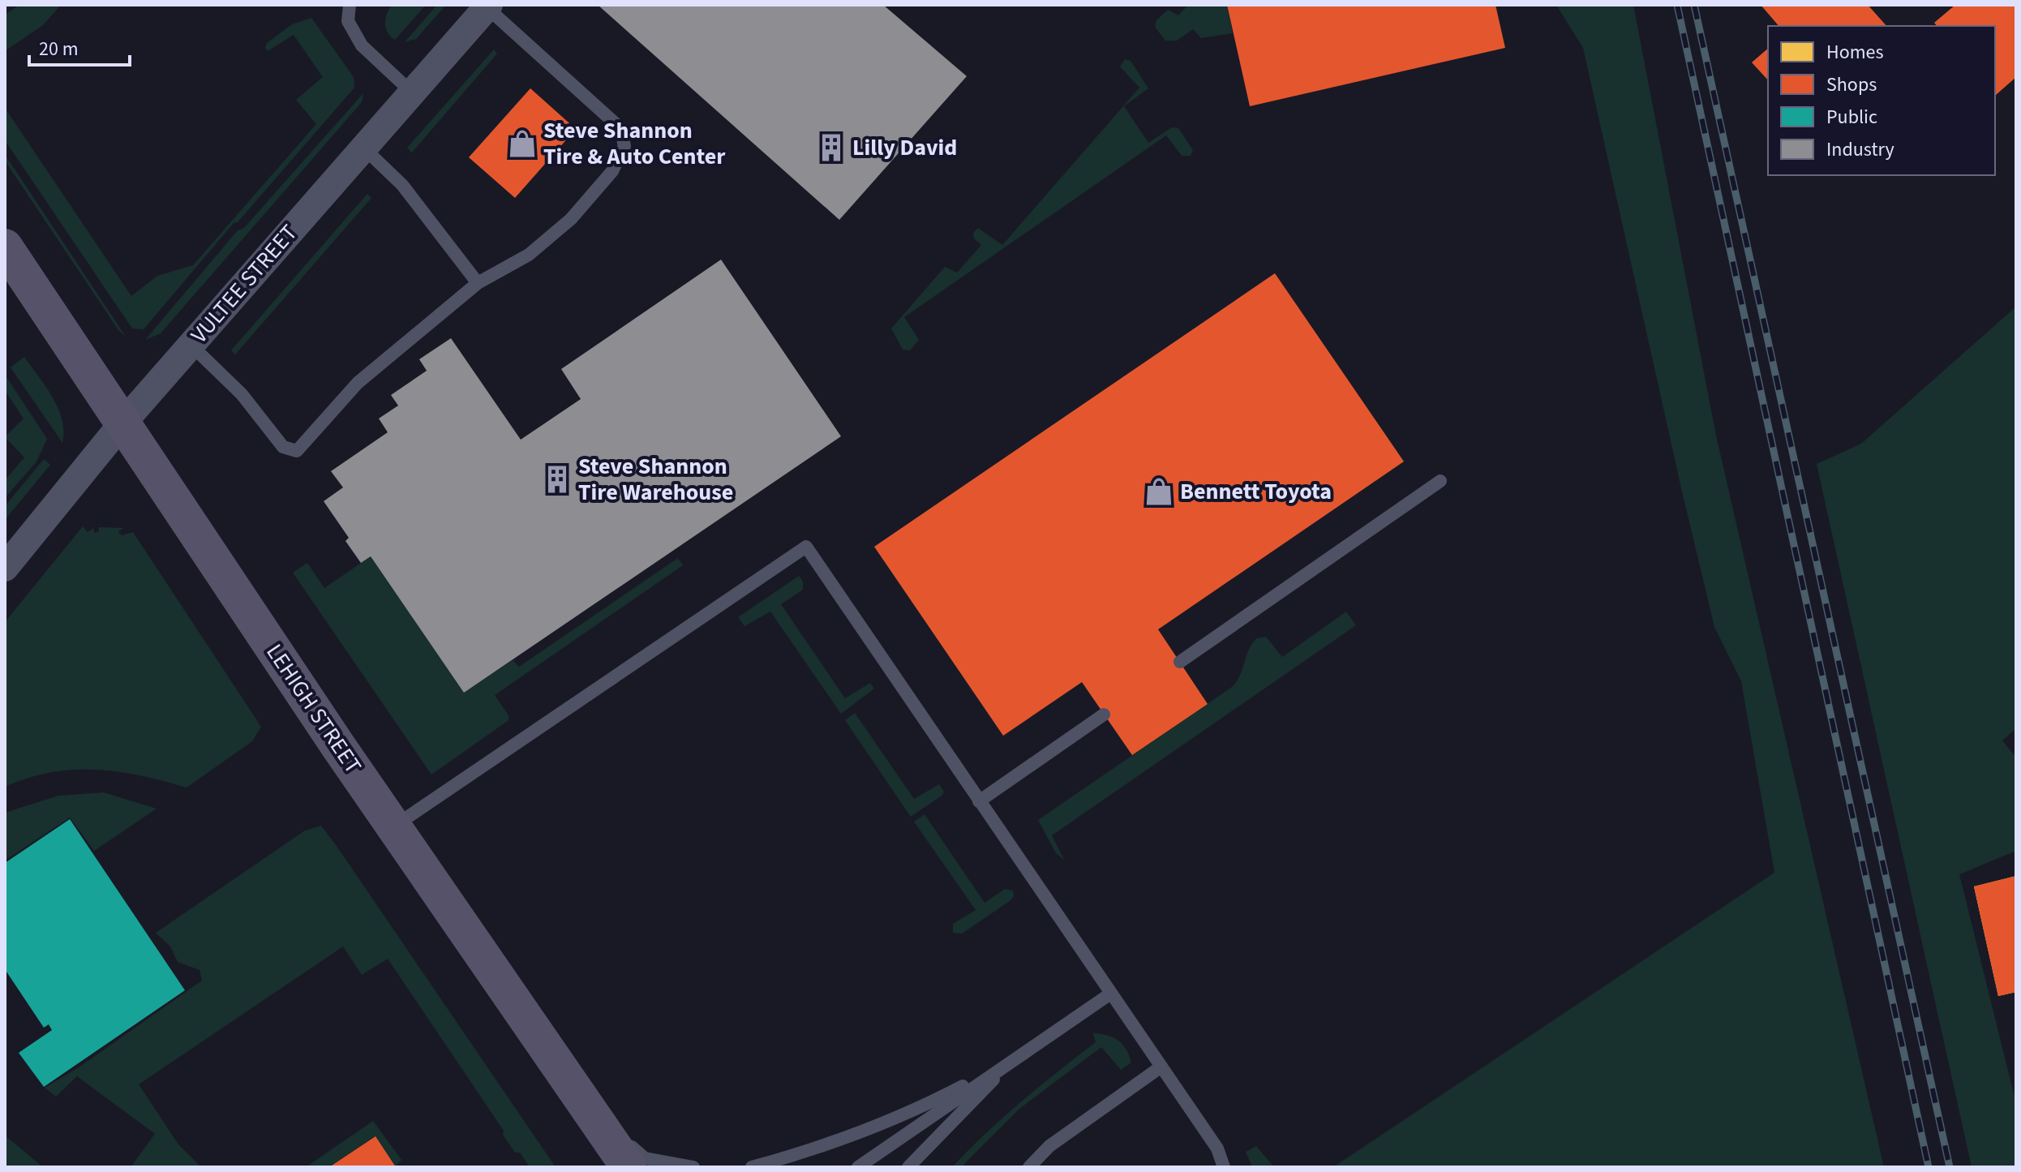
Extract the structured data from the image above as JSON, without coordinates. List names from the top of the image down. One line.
{"streets":{"main road":["LEHIGH STREET"],"street":["VULTEE STREET"]},"crossings":[["VULTEE STREET","LEHIGH STREET"]],"places":{"shop":["Steve Shannon Tire & Auto Center","Bennett Toyota"],"building":["Lilly David","Steve Shannon Tire Warehouse"]},"legend":["Homes","Shops","Public","Industry"],"scale_bar":"20 m"}
